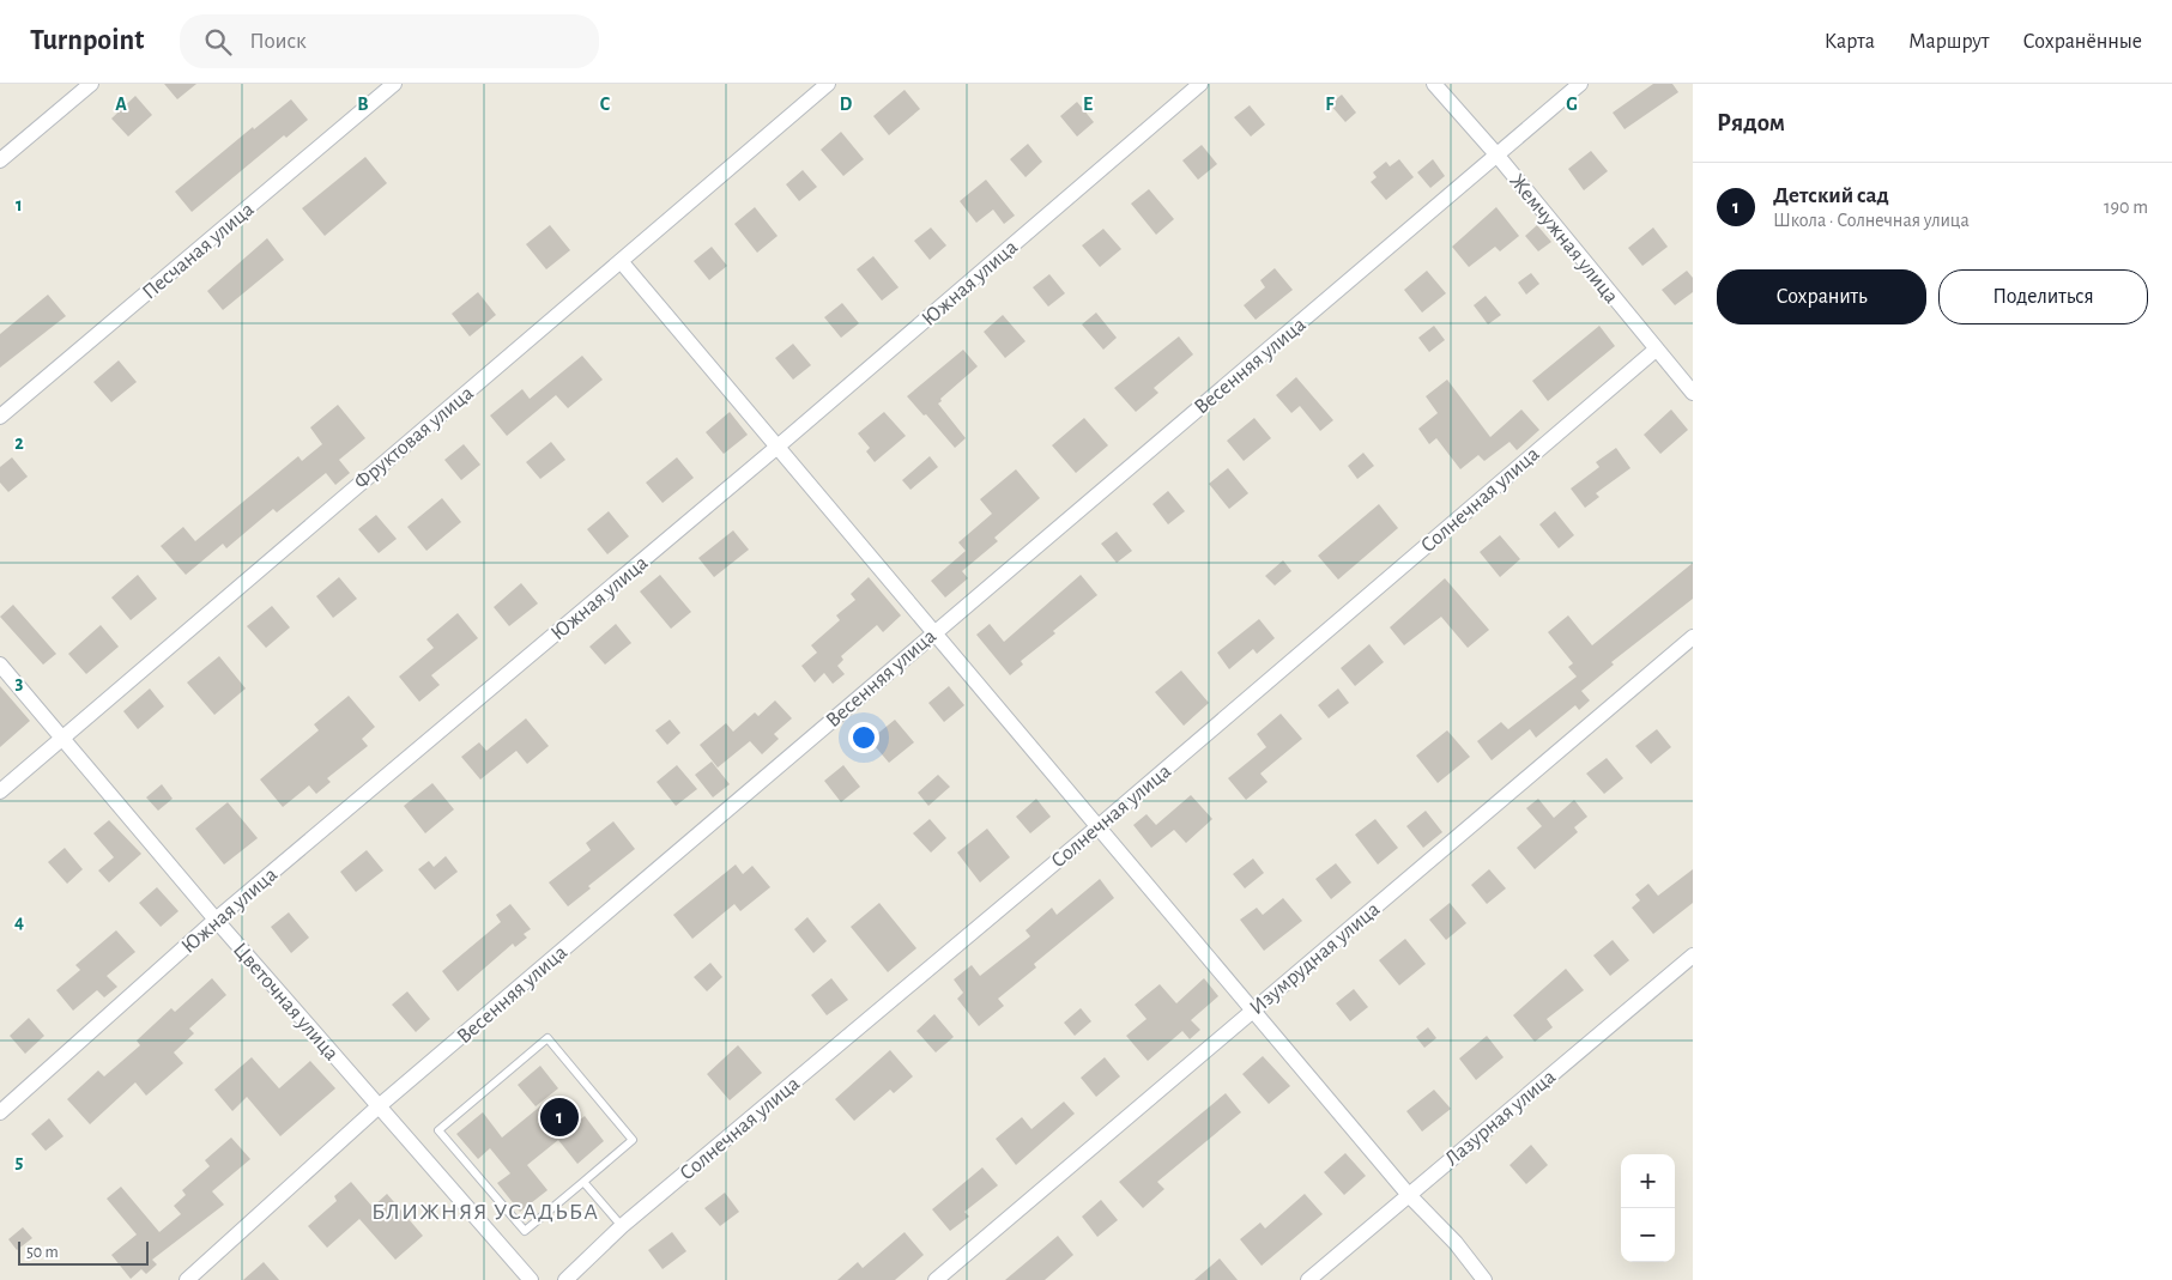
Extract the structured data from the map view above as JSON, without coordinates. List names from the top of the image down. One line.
{"streets":{"street":["Жемчужная улица","Песчаная улица","Южная улица","Весенняя улица","Фруктовая улица","Солнечная улица","Изумрудная улица","Цветочная улица","Лазурная улица"]},"crossings":[["Жемчужная улица","Весенняя улица"],["Жемчужная улица","Солнечная улица"],["Южная улица","Цветочная улица"],["Весенняя улица","Цветочная улица"],["Фруктовая улица","Цветочная улица"]],"districts":["БЛИЖНЯЯ УСАДЬБА"],"scale_bar":"50 m","page":{"header":"Turnpoint","search":"Поиск","nav":["Карта","Маршрут","Сохранённые"],"heading":"Рядом","list":[{"mark":"1","name":"Детский сад","note":"Школа · Солнечная улица","value":"190 m"}],"buttons":["Сохранить","Поделиться"],"pins":"1","map_buttons":["+","−"],"scale":"50 m"},"grid":{"columns":["A","B","C","D","E","F","G"],"rows":["1","2","3","4","5"]}}
